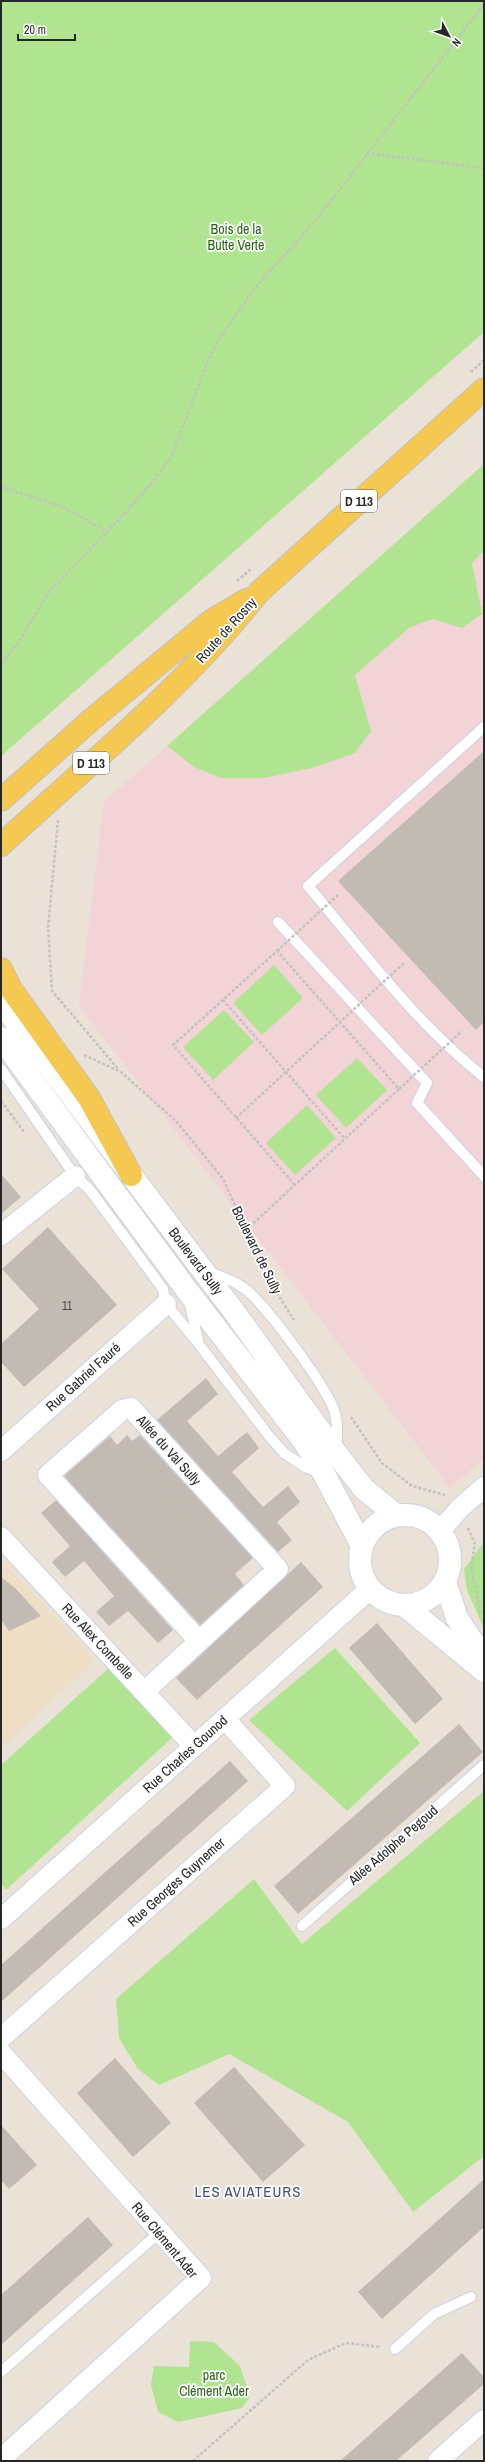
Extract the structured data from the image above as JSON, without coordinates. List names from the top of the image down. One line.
{"streets":{"main road":["D 113","Route de Rosny"],"street":["Boulevard Sully","Rue Gabriel Fauré","Allée du Val Sully","Rue Alex Combelle","Rue Charles Gounod","Rue Georges Guynemer","Rue Clément Ader"],"lane":["Allée Adolphe Pegoud"],"path":["Boulevard de Sully"]},"crossings":[["D 113","Route de Rosny"],["Boulevard Sully","Rue Charles Gounod"],["Allée du Val Sully","Rue Alex Combelle"],["Rue Alex Combelle","Rue Charles Gounod"],["Rue Charles Gounod","Rue Georges Guynemer"]],"districts":["LES AVIATEURS"],"parks":["Bois de la Butte Verte","parc Clément Ader"],"house_numbers":["11"],"scale_bar":"20 m","north":"bottom right"}
